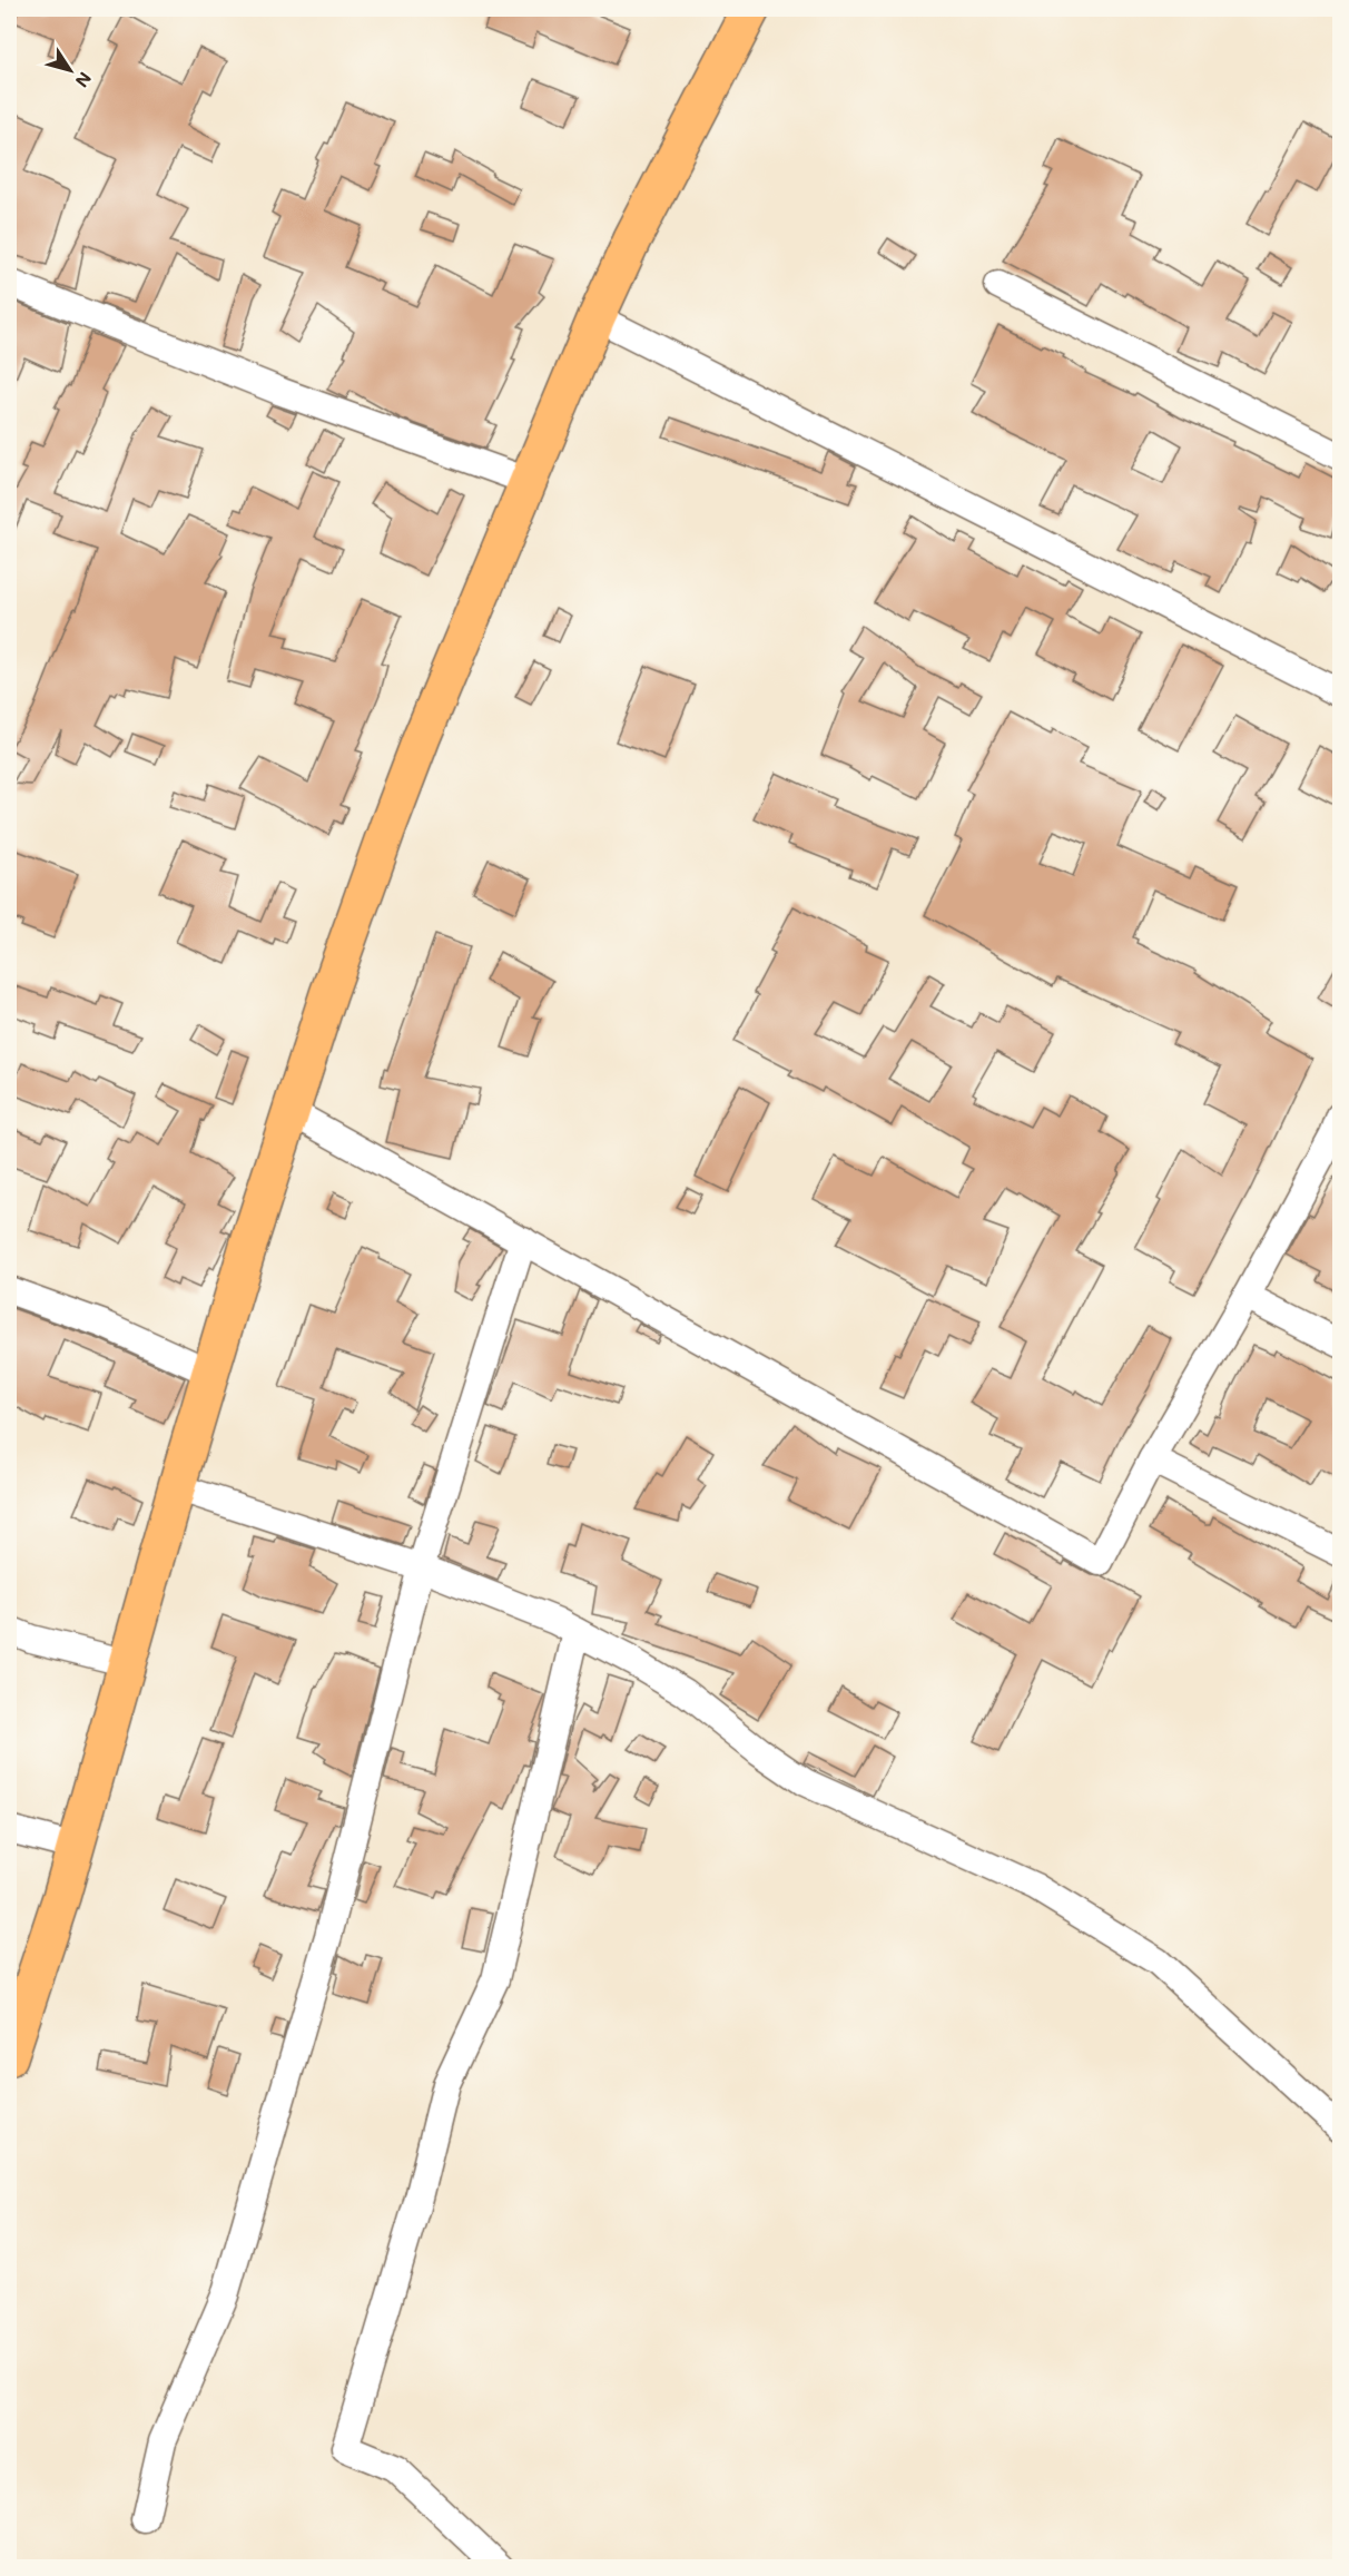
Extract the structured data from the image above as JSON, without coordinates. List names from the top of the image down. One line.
{"north":"bottom right"}
